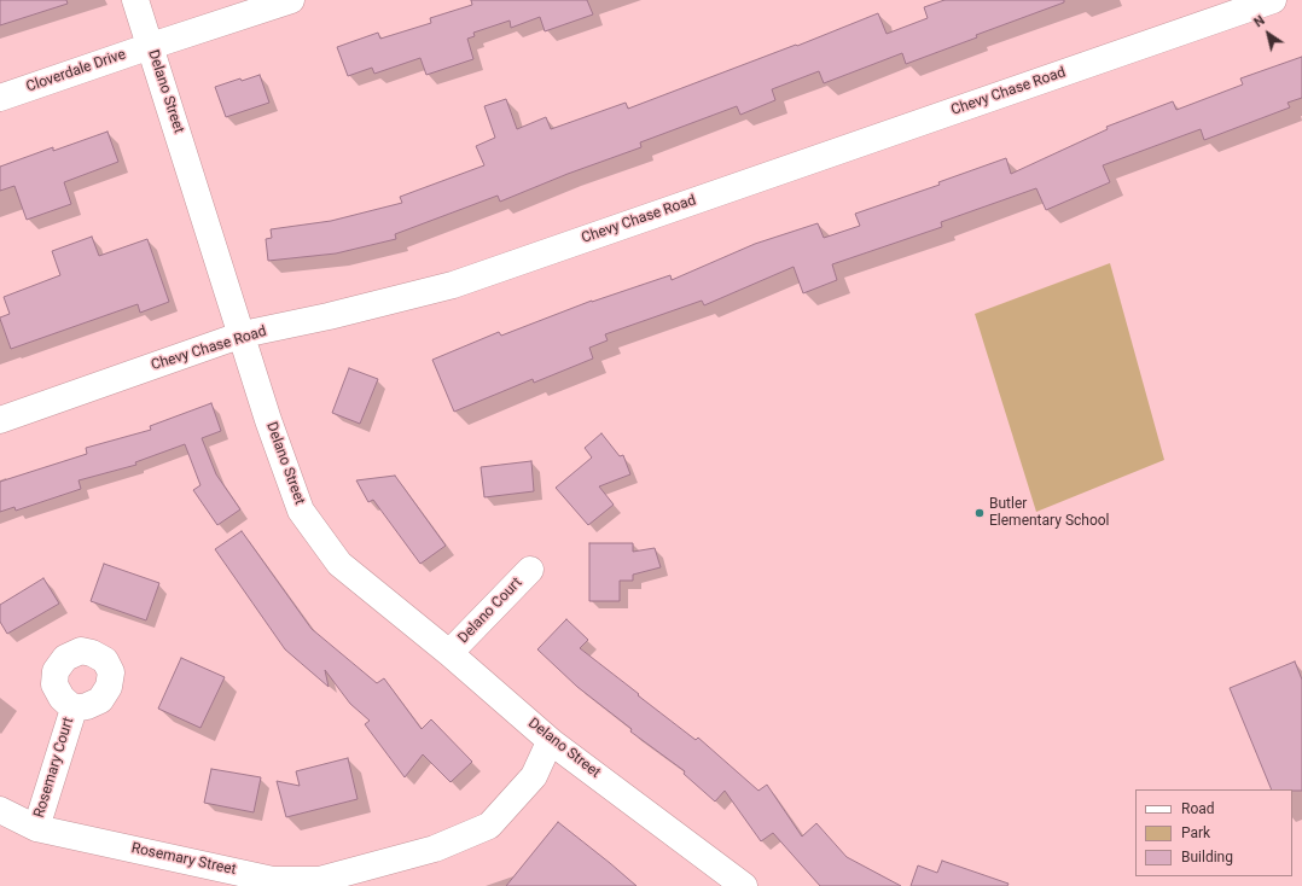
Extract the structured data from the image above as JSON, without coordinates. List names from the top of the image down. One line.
{"streets":{"street":["Cloverdale Drive","Delano Street","Chevy Chase Road","Delano Court","Rosemary Court","Rosemary Street"]},"crossings":[["Cloverdale Drive","Delano Street"],["Delano Street","Chevy Chase Road"],["Delano Street","Delano Court"],["Delano Street","Rosemary Street"],["Rosemary Court","Rosemary Street"]],"places":["Butler Elementary School"],"legend":["Road","Park","Building"],"north":"top left"}
